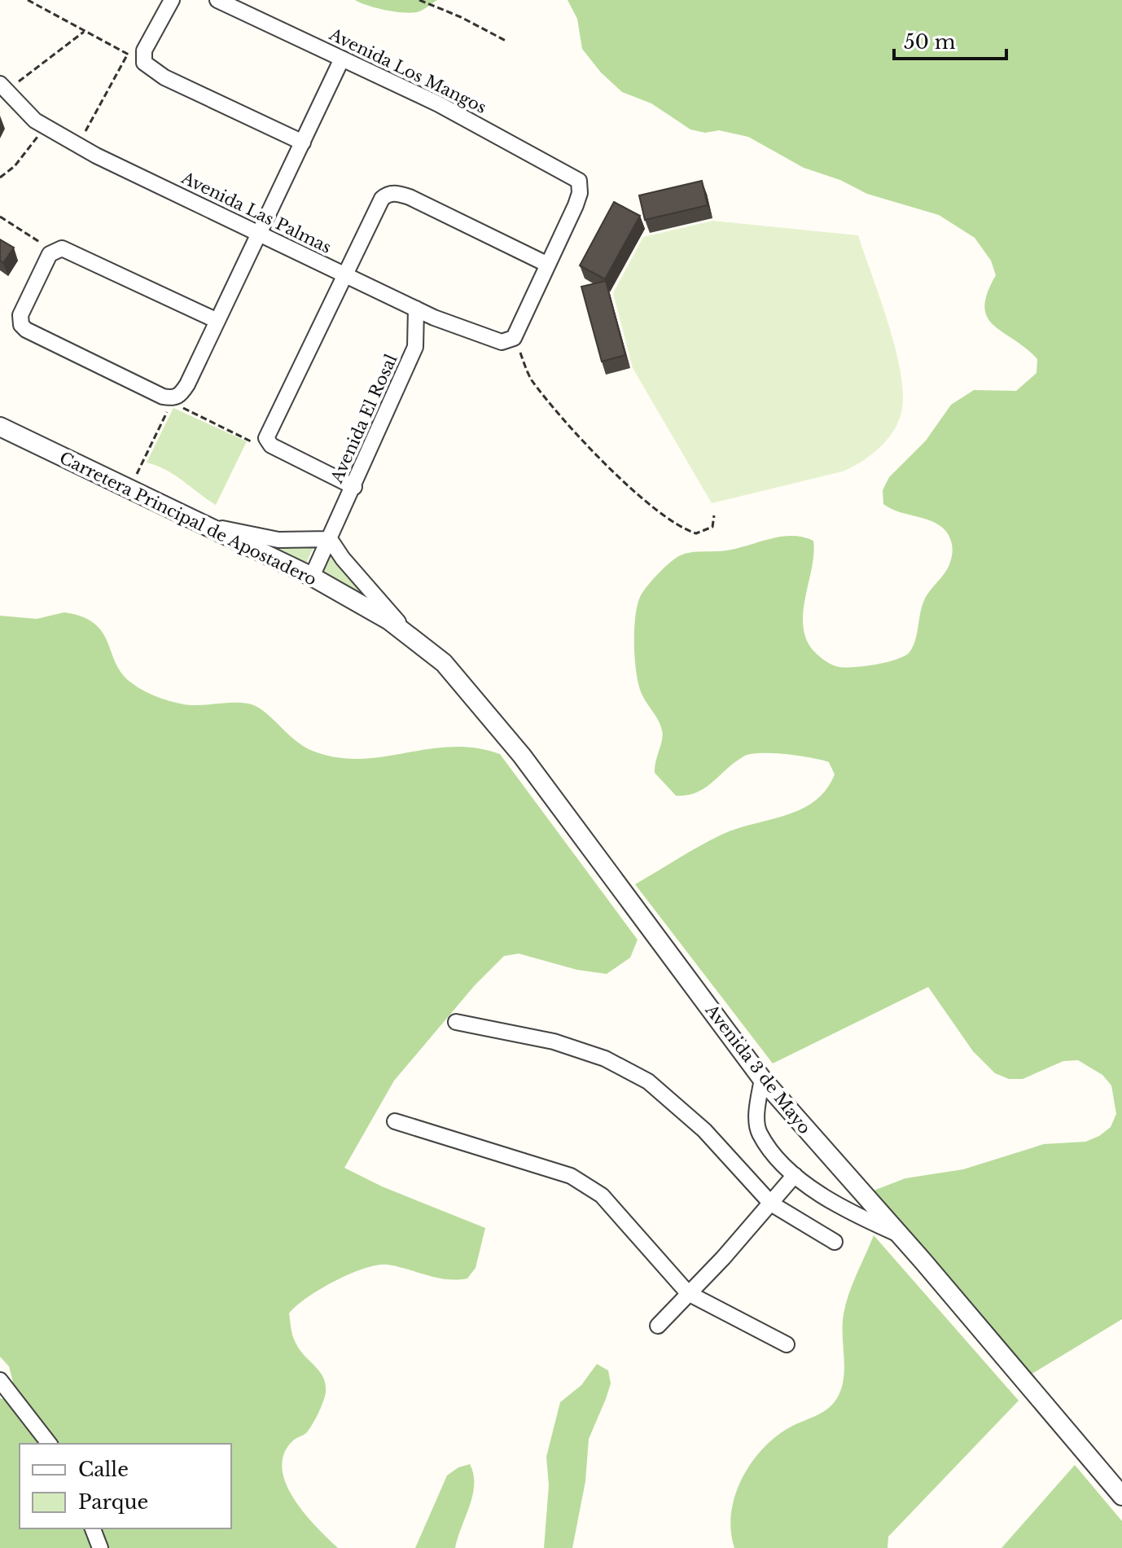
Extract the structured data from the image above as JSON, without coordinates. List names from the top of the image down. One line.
{"streets":{"street":["Avenida Los Mangos","Avenida Las Palmas","Avenida El Rosal","Carretera Principal de Apostadero","Avenida 3 de Mayo"]},"crossings":[["Avenida Las Palmas","Avenida El Rosal"],["Avenida El Rosal","Carretera Principal de Apostadero"],["Carretera Principal de Apostadero","Avenida 3 de Mayo"]],"legend":["Calle","Parque"],"scale_bar":"50 m"}
